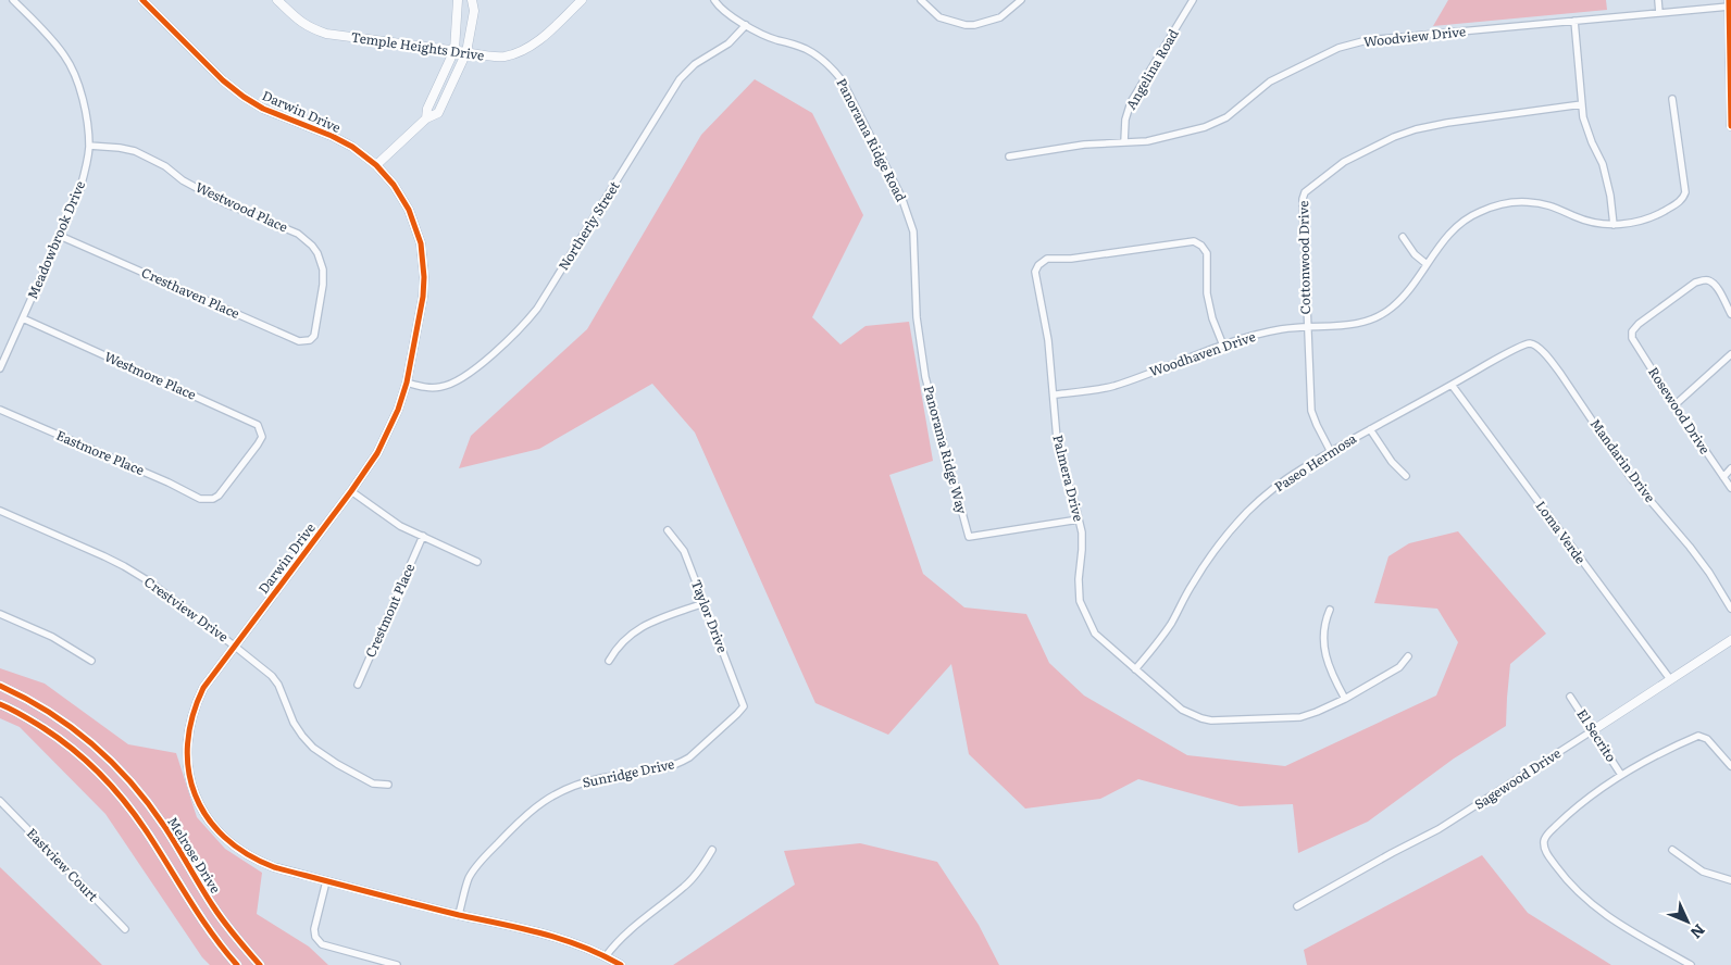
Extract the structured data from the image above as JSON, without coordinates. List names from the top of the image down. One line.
{"streets":{"street":["Woodview Drive","Temple Heights Drive","Angelina Road","Darwin Drive","Panorama Ridge Road","Westwood Place","Northerly Street","Meadowbrook Drive","Cottonwood Drive","Cresthaven Place","Woodhaven Drive","Westmore Place","Rosewood Drive","Panorama Ridge Way","Eastmore Place","Mandarin Drive","Paseo Hermosa","Palmera Drive","Loma Verde","Crestview Drive","Crestmont Place","Taylor Drive","El Secrito","Sunridge Drive","Sagewood Drive","Melrose Drive","Eastview Court"]},"crossings":[["Woodview Drive","Angelina Road"],["Darwin Drive","Northerly Street"],["Darwin Drive","Crestview Drive"],["Darwin Drive","Sunridge Drive"],["Panorama Ridge Road","Northerly Street"],["Panorama Ridge Road","Panorama Ridge Way"],["Westwood Place","Meadowbrook Drive"],["Westwood Place","Cresthaven Place"],["Meadowbrook Drive","Cresthaven Place"],["Meadowbrook Drive","Westmore Place"],["Cottonwood Drive","Woodhaven Drive"],["Cottonwood Drive","Paseo Hermosa"],["Woodhaven Drive","Palmera Drive"],["Westmore Place","Eastmore Place"],["Panorama Ridge Way","Palmera Drive"],["Mandarin Drive","Paseo Hermosa"],["Paseo Hermosa","Palmera Drive"],["Paseo Hermosa","Loma Verde"],["Loma Verde","Sagewood Drive"],["Taylor Drive","Sunridge Drive"],["El Secrito","Sagewood Drive"]],"north":"bottom right"}
